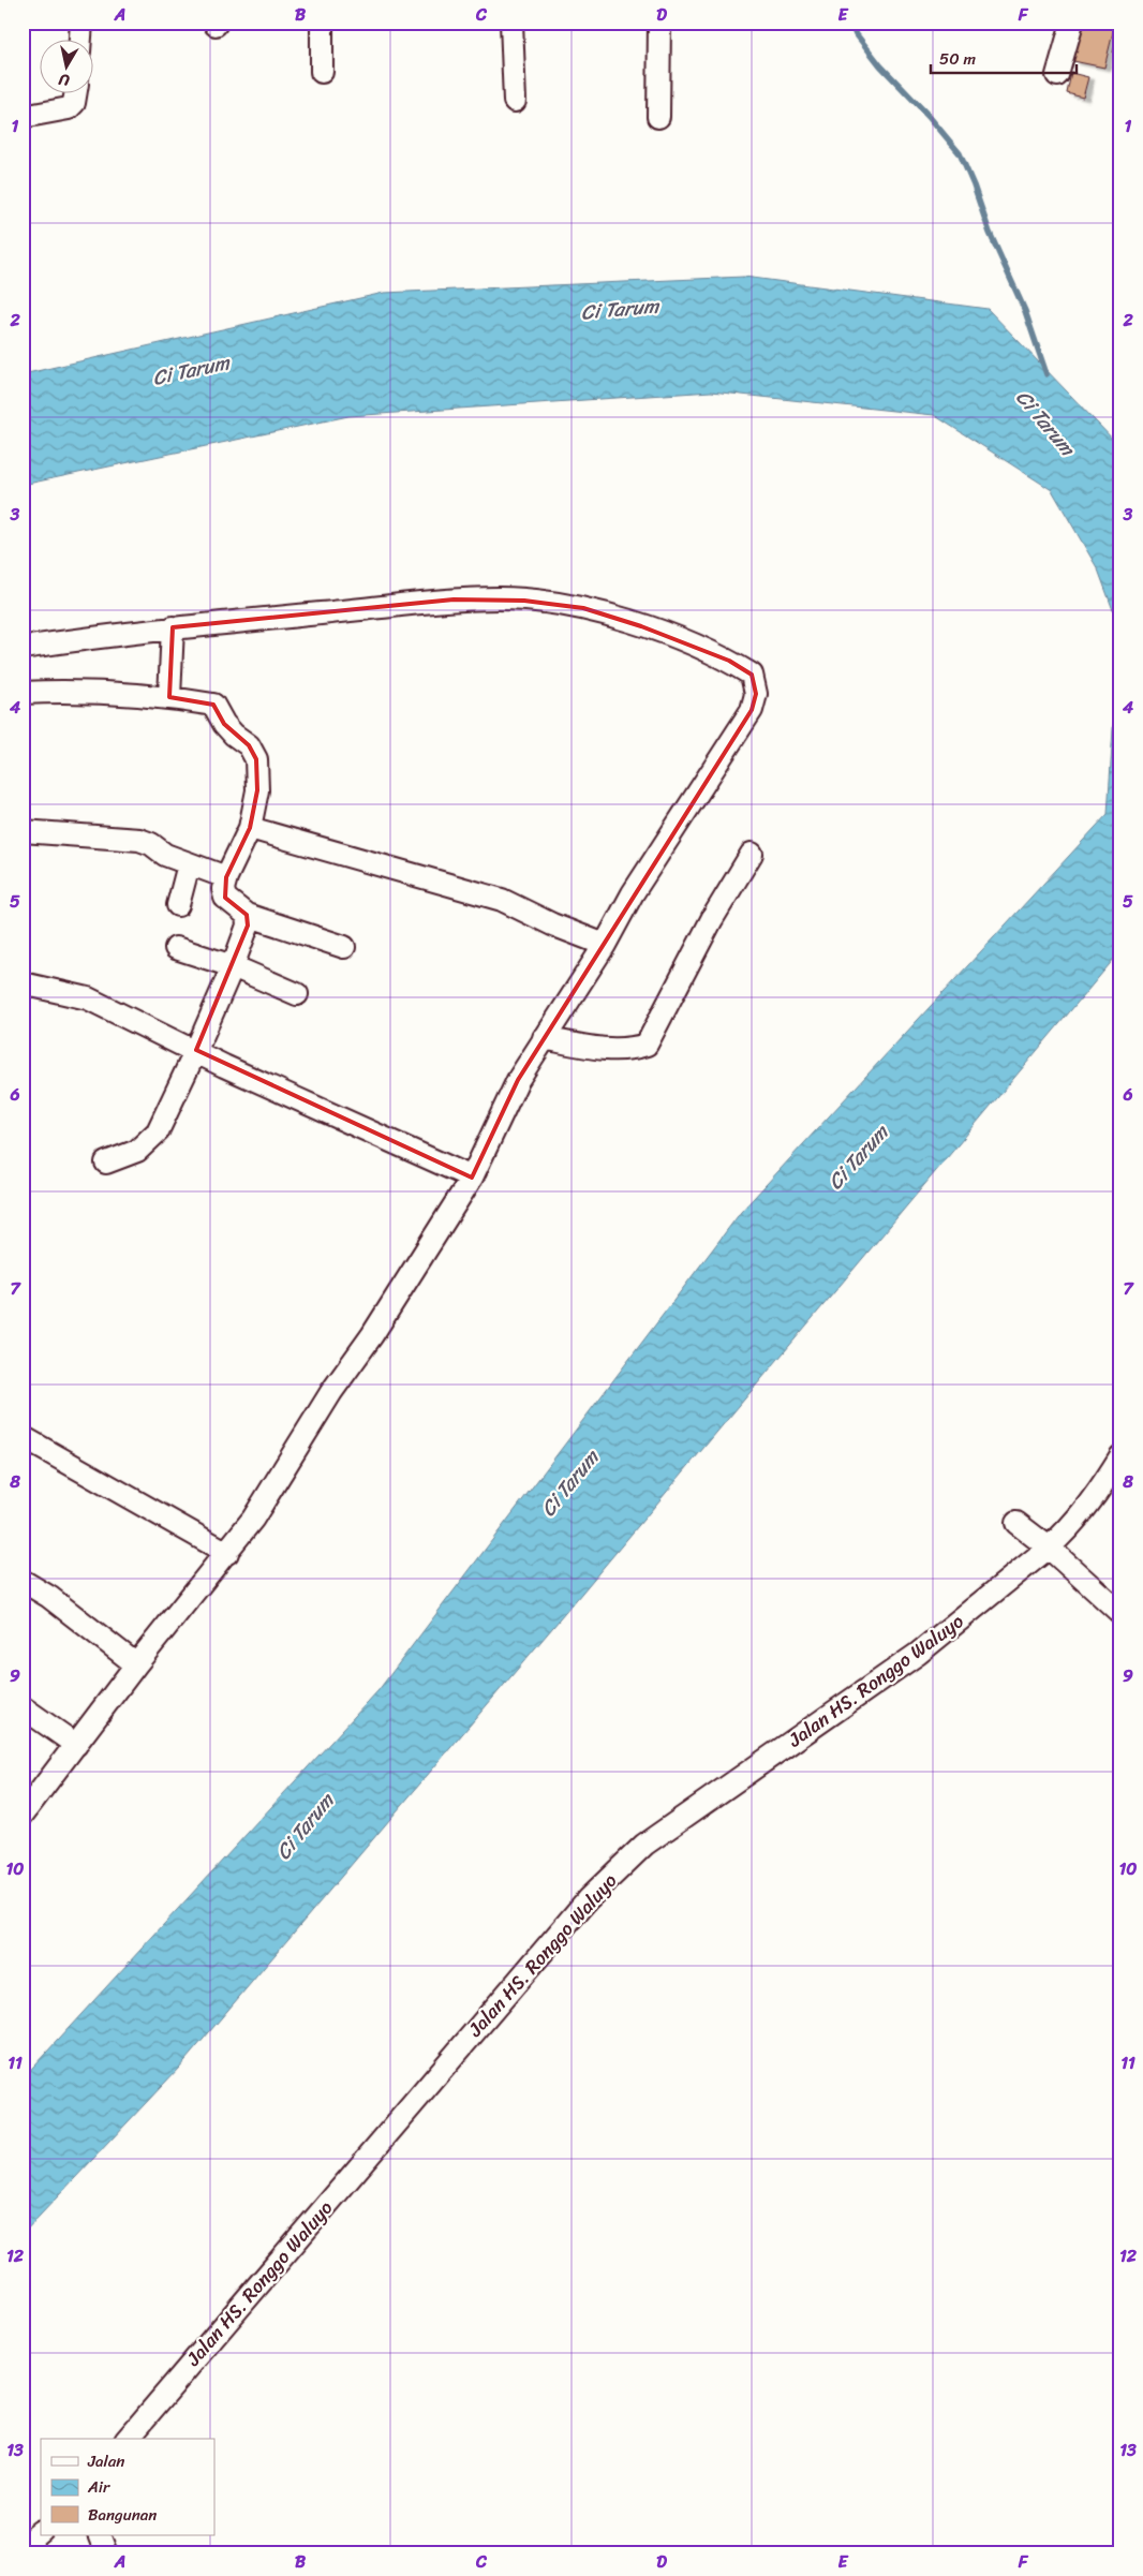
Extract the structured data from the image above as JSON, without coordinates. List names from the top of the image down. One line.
{"streets":{"street":["Jalan HS. Ronggo Waluyo"]},"water":["Ci Tarum"],"legend":["Jalan","Air","Bangunan"],"scale_bar":"50 m","north":"bottom","grid":{"columns":["A","B","C","D","E","F"],"rows":["1","2","3","4","5","6","7","8","9","10","11","12","13"]}}
